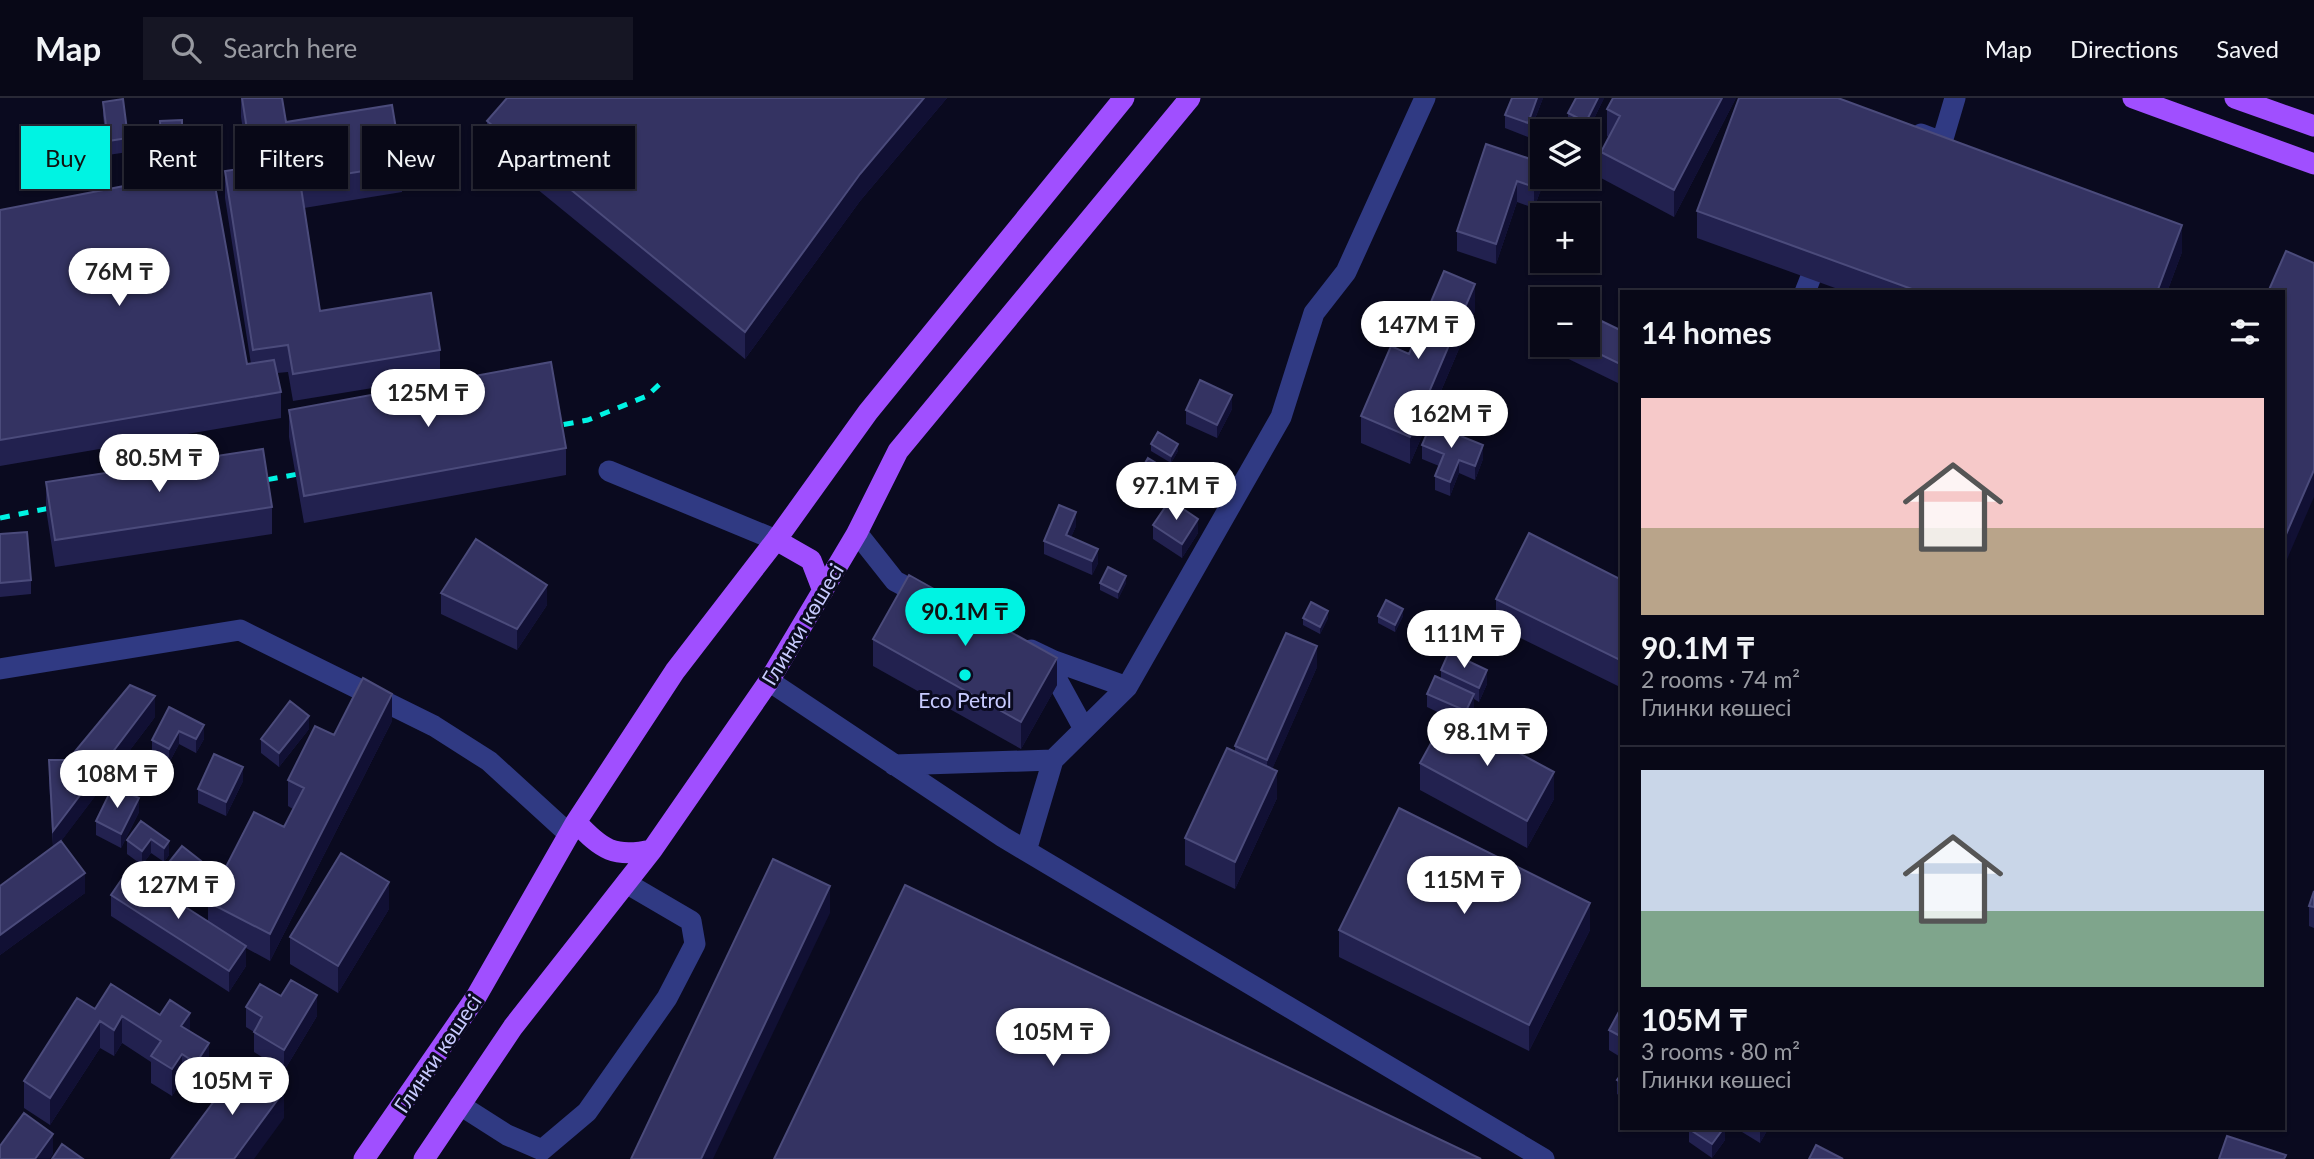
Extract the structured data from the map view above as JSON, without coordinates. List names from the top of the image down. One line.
{"streets":{"main road":["Глинки көшесі"]},"places":["Eco Petrol"],"page":{"header":"Map","search":"Search here","nav":["Map","Directions","Saved"],"map_buttons":["+","−"],"chip":["Buy","Rent","Filters","New","Apartment"],"price":["76M ₸","147M ₸","125M ₸","162M ₸","80.5M ₸","97.1M ₸","90.1M ₸","111M ₸","98.1M ₸","108M ₸","115M ₸","127M ₸","105M ₸","105M ₸"],"heading":"14 homes","list":[{"name":"90.1M ₸","note":"2 rooms · 74 m² · Глинки көшесі"},{"name":"105M ₸","note":"3 rooms · 80 m² · Глинки көшесі"}]}}
